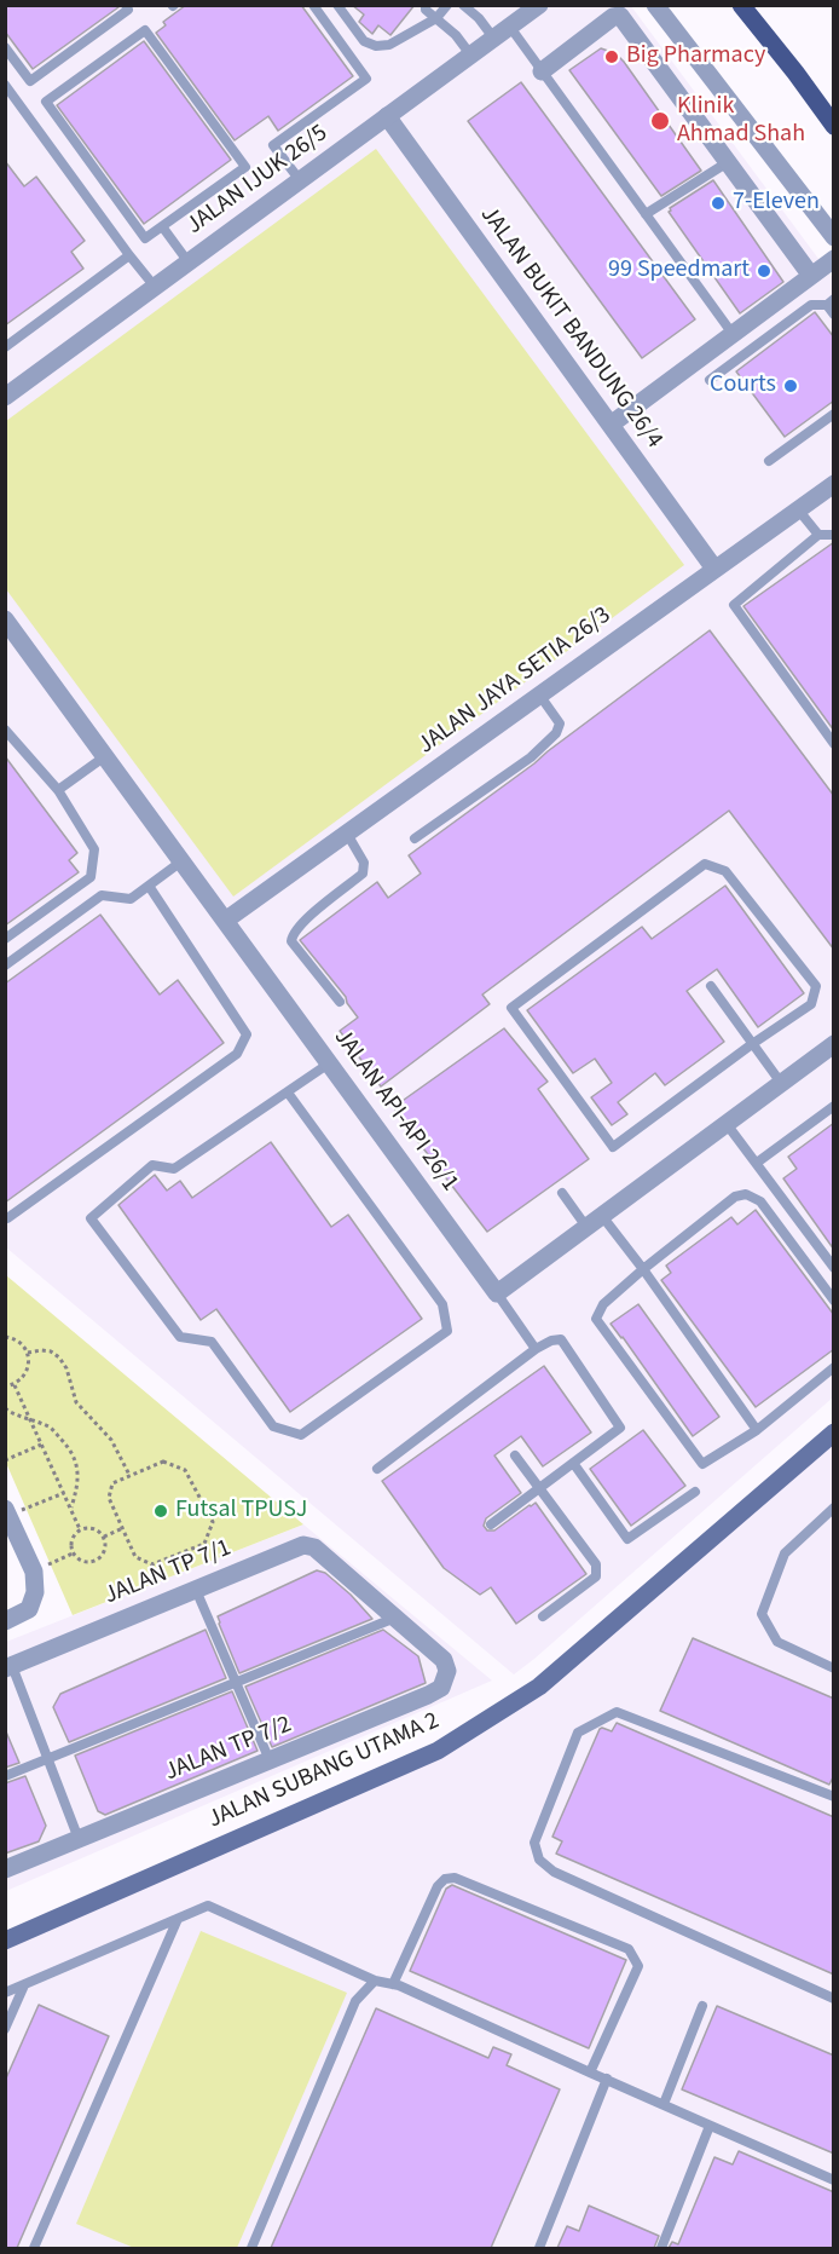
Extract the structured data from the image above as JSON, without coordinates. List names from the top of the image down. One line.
{"streets":{"main road":["JALAN SUBANG UTAMA 2"],"street":["JALAN IJUK 26/5","JALAN BUKIT BANDUNG 26/4","JALAN JAYA SETIA 26/3","JALAN API-API 26/1","JALAN TP 7/1","JALAN TP 7/2"]},"crossings":[["JALAN IJUK 26/5","JALAN BUKIT BANDUNG 26/4"],["JALAN BUKIT BANDUNG 26/4","JALAN JAYA SETIA 26/3"],["JALAN JAYA SETIA 26/3","JALAN API-API 26/1"],["JALAN TP 7/1","JALAN TP 7/2"]],"places":["Big Pharmacy","Klinik Ahmad Shah","7-Eleven","99 Speedmart","Courts","Futsal TPUSJ"]}
